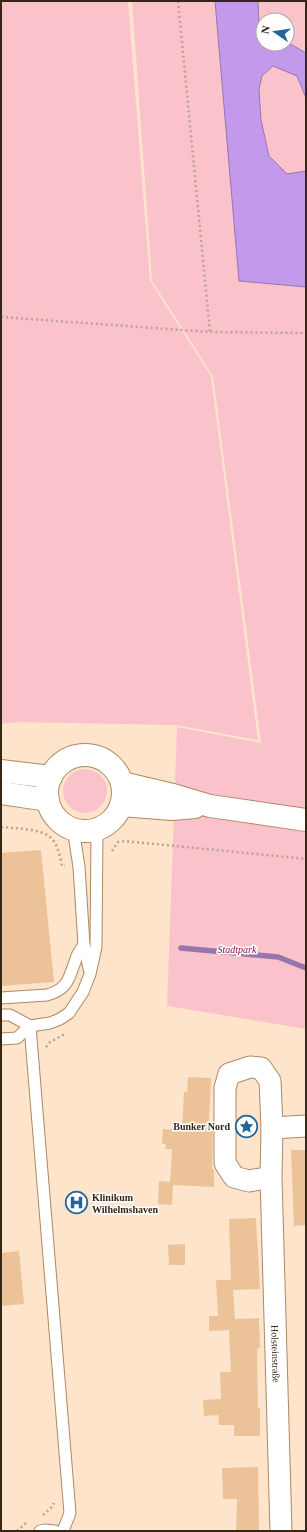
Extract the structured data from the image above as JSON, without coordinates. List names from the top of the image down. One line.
{"streets":{"street":["Holsteinstraße"]},"parks":["Stadtpark"],"places":{"place":["Bunker Nord"],"hospital":["Klinikum Wilhelmshaven"]},"north":"left"}
